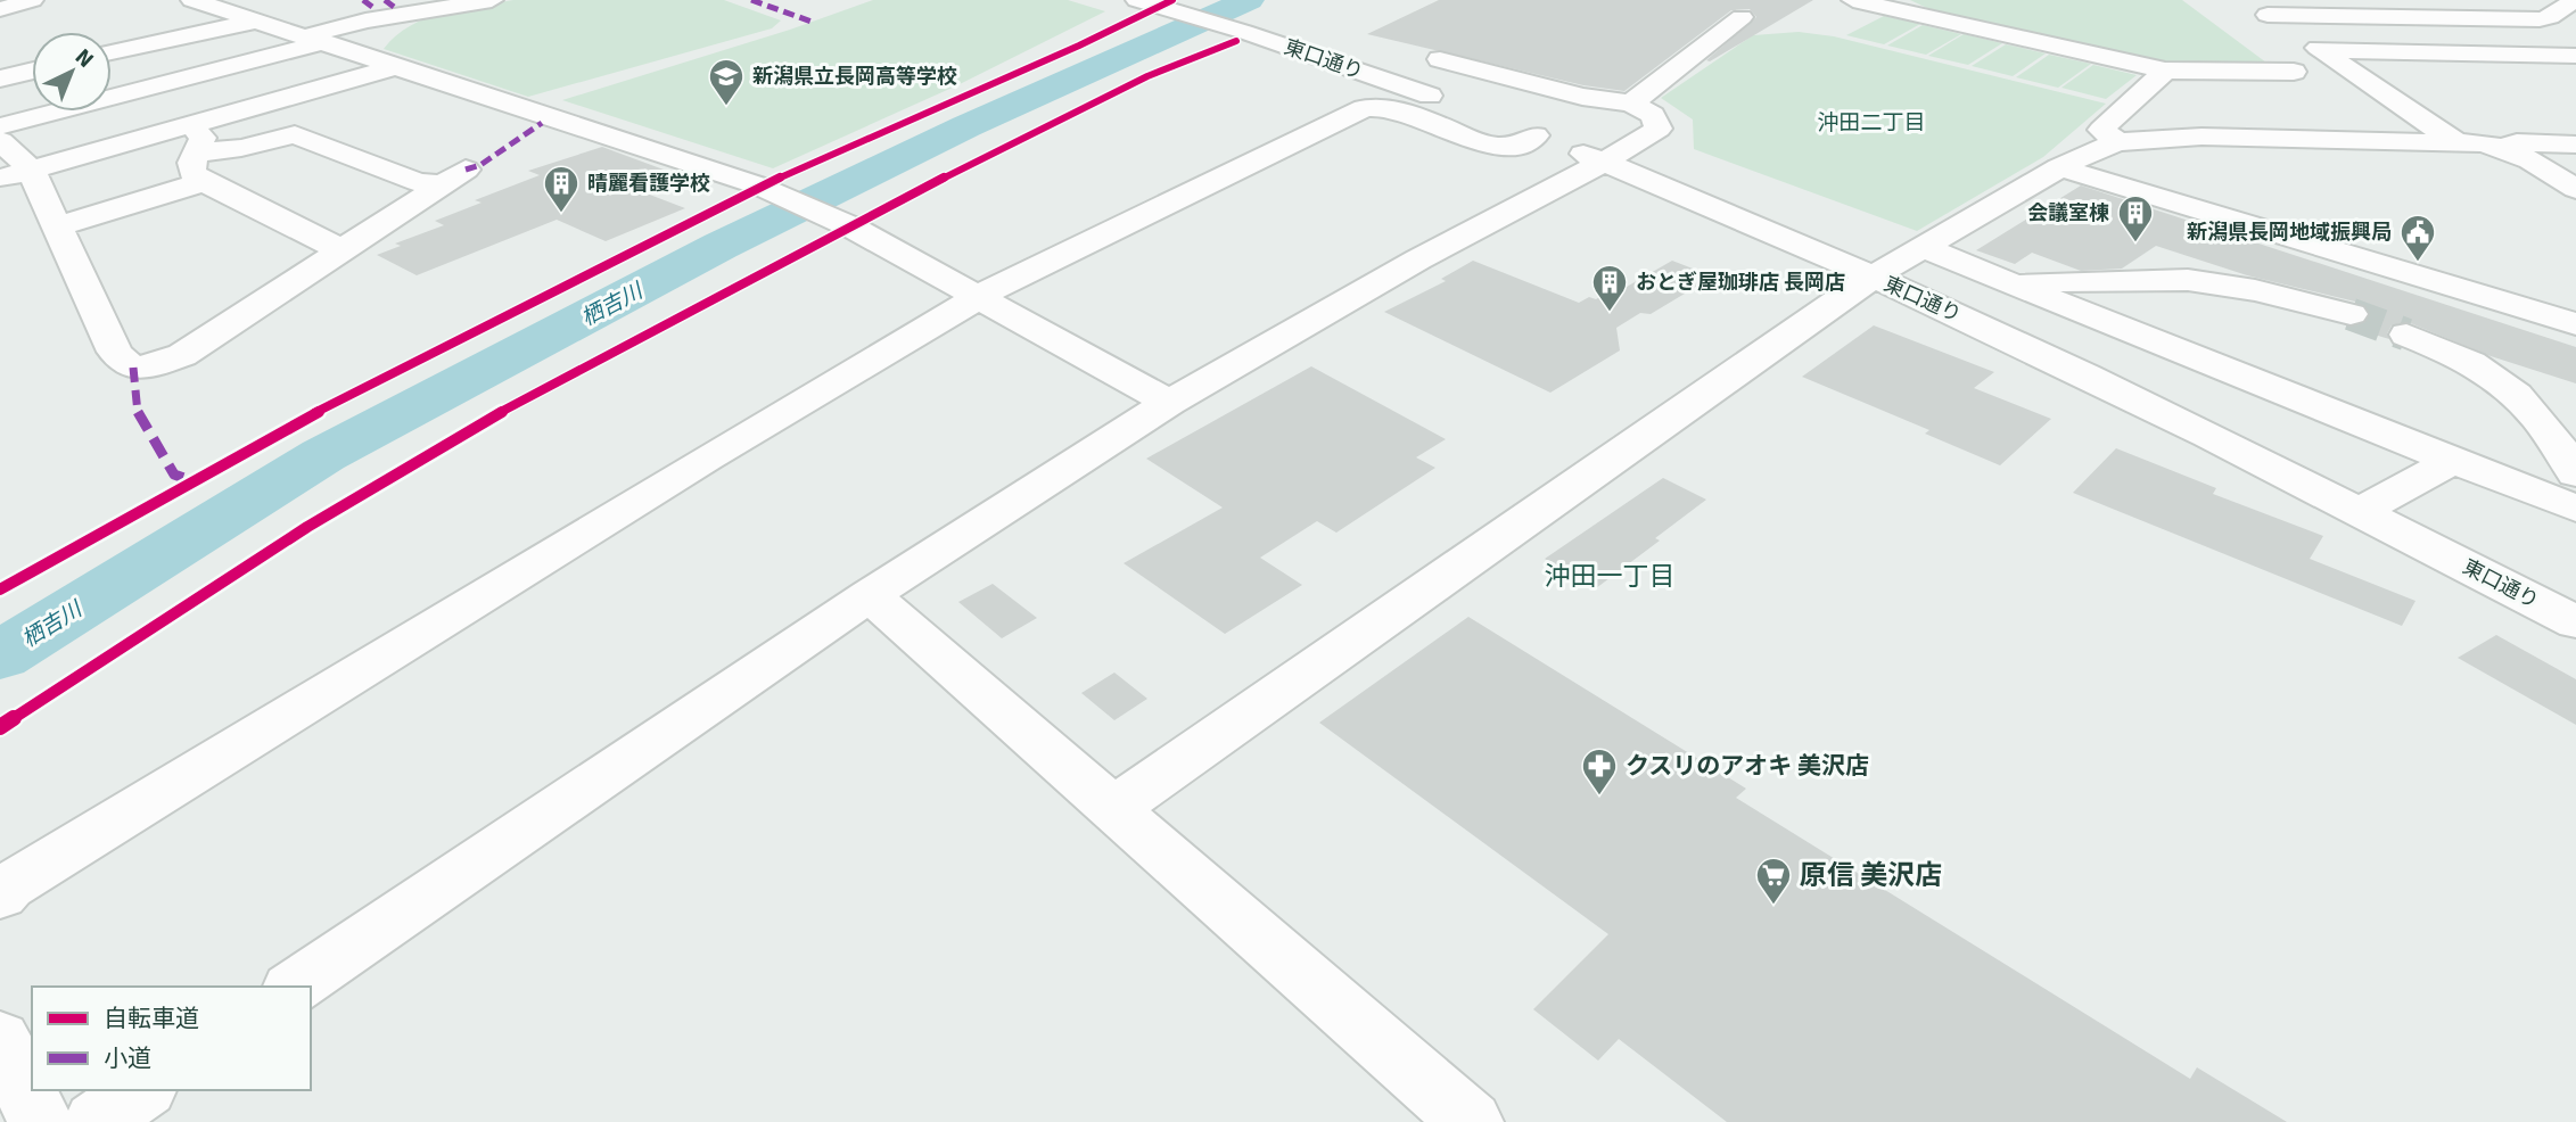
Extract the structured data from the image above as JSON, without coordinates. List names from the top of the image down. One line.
{"streets":{"street":["東口通り"]},"districts":["沖田二丁目","沖田一丁目"],"water":["栖吉川"],"places":{"school or university":["新潟県立長岡高等学校"],"building":["晴麗看護学校","会議室棟","おとぎ屋珈琲店 長岡店"],"public building":["新潟県長岡地域振興局"],"pharmacy":["クスリのアオキ 美沢店"],"supermarket":["原信 美沢店"]},"legend":["自転車道","小道"],"north":"top right"}
